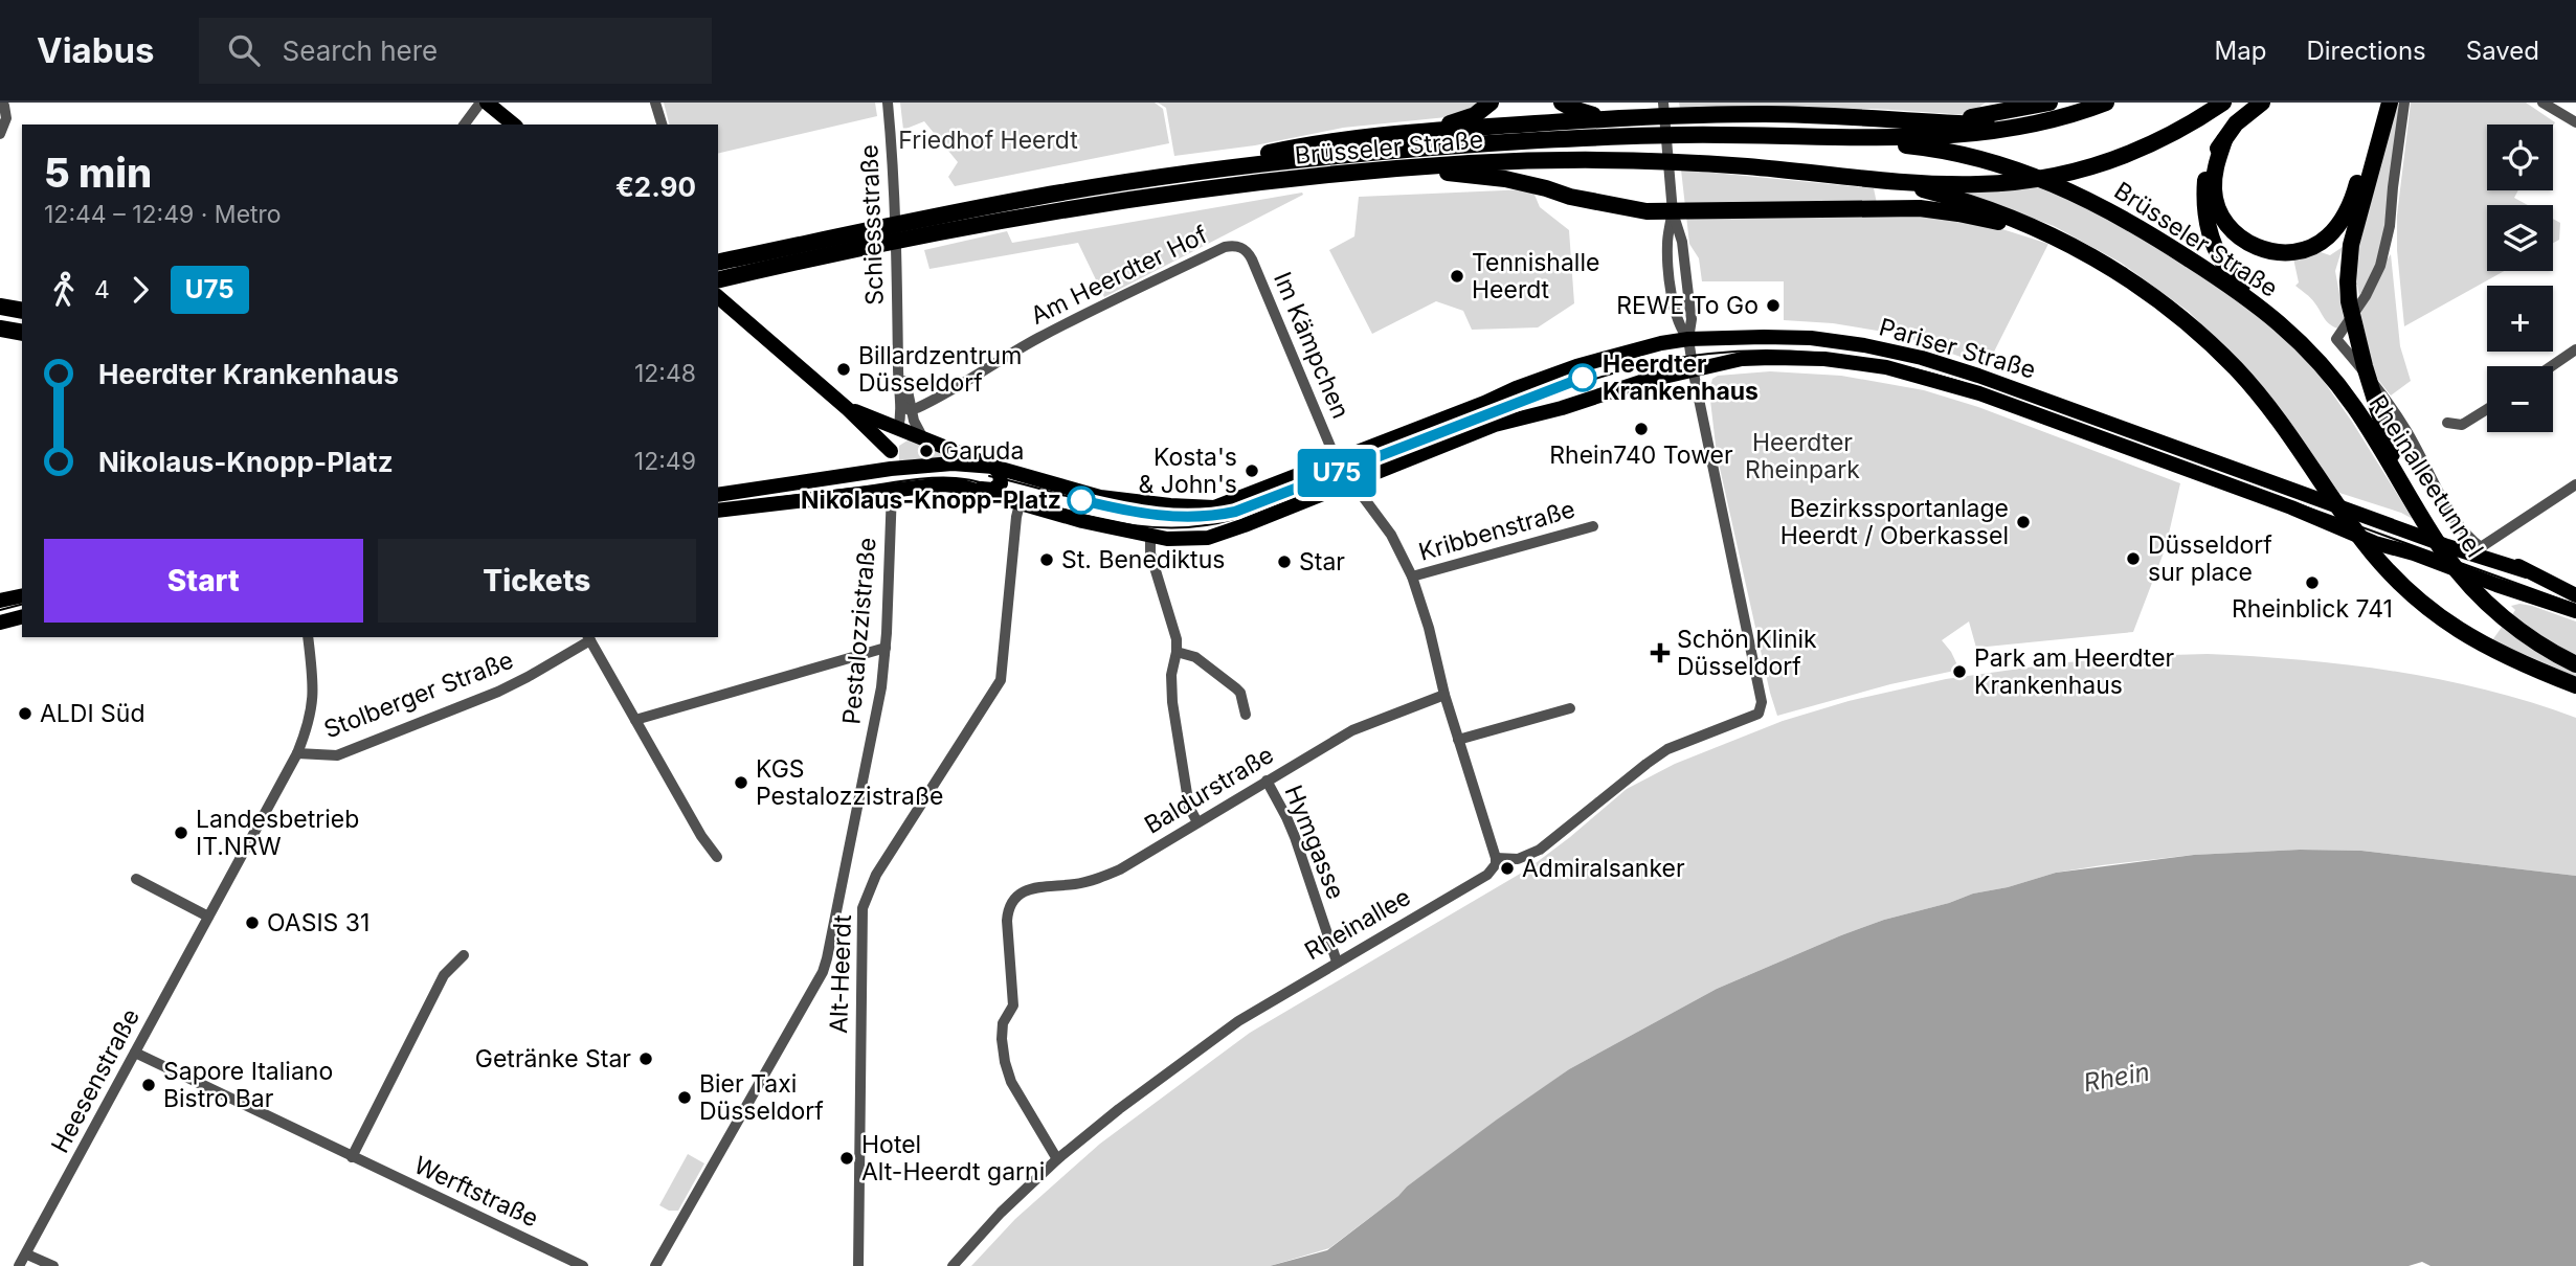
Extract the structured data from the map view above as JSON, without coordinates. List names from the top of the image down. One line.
{"streets":{"highway":["Brüsseler Straße","Rheinalleetunnel"],"main road":["Pariser Straße"],"street":["Schiessstraße","Am Heerdter Hof","Im Kämpchen","Kribbenstraße","Pestalozzistraße","Stolberger Straße","Baldurstraße","Hymgasse","Rheinallee","Alt-Heerdt","Heesenstraße","Werftstraße"]},"crossings":[["Brüsseler Straße","Rheinalleetunnel"],["Schiessstraße","Am Heerdter Hof"],["Am Heerdter Hof","Im Kämpchen"],["Im Kämpchen","Pariser Straße"],["Pariser Straße","Kribbenstraße"],["Kribbenstraße","Baldurstraße"],["Kribbenstraße","Rheinallee"],["Stolberger Straße","Heesenstraße"],["Baldurstraße","Hymgasse"],["Baldurstraße","Rheinallee"],["Hymgasse","Rheinallee"],["Heesenstraße","Werftstraße"]],"water":["Rhein"],"parks":["Friedhof Heerdt","Heerdter Rheinpark"],"places":{"other":["Tennishalle Heerdt","REWE To Go","Billardzentrum Düsseldorf","Heerdter Krankenhaus","Rhein740 Tower","Garuda","Kosta's & John's","Nikolaus-Knopp-Platz","Bezirkssportanlage Heerdt / Oberkassel","Düsseldorf sur place","St. Benediktus","Star","Rheinblick 741","Park am Heerdter Krankenhaus","ALDI Süd","KGS Pestalozzistraße","Landesbetrieb IT.NRW","Admiralsanker","OASIS 31","Getränke Star","Sapore Italiano Bistro Bar","Bier Taxi Düsseldorf","Hotel Alt-Heerdt garni"],"health":["Schön Klinik Düsseldorf"]},"lines":["metro line U75"],"page":{"header":"Viabus","search":"Search here","nav":["Map","Directions","Saved"],"on_map":"U75","map_buttons":["+","−"],"heading":["5 min","12:44 – 12:49 · Metro","€2.90"],"legs":["4","U75"],"list":[{"name":"Heerdter Krankenhaus","value":"12:48"},{"name":"Nikolaus-Knopp-Platz","value":"12:49"}],"buttons":["Start","Tickets"]}}
